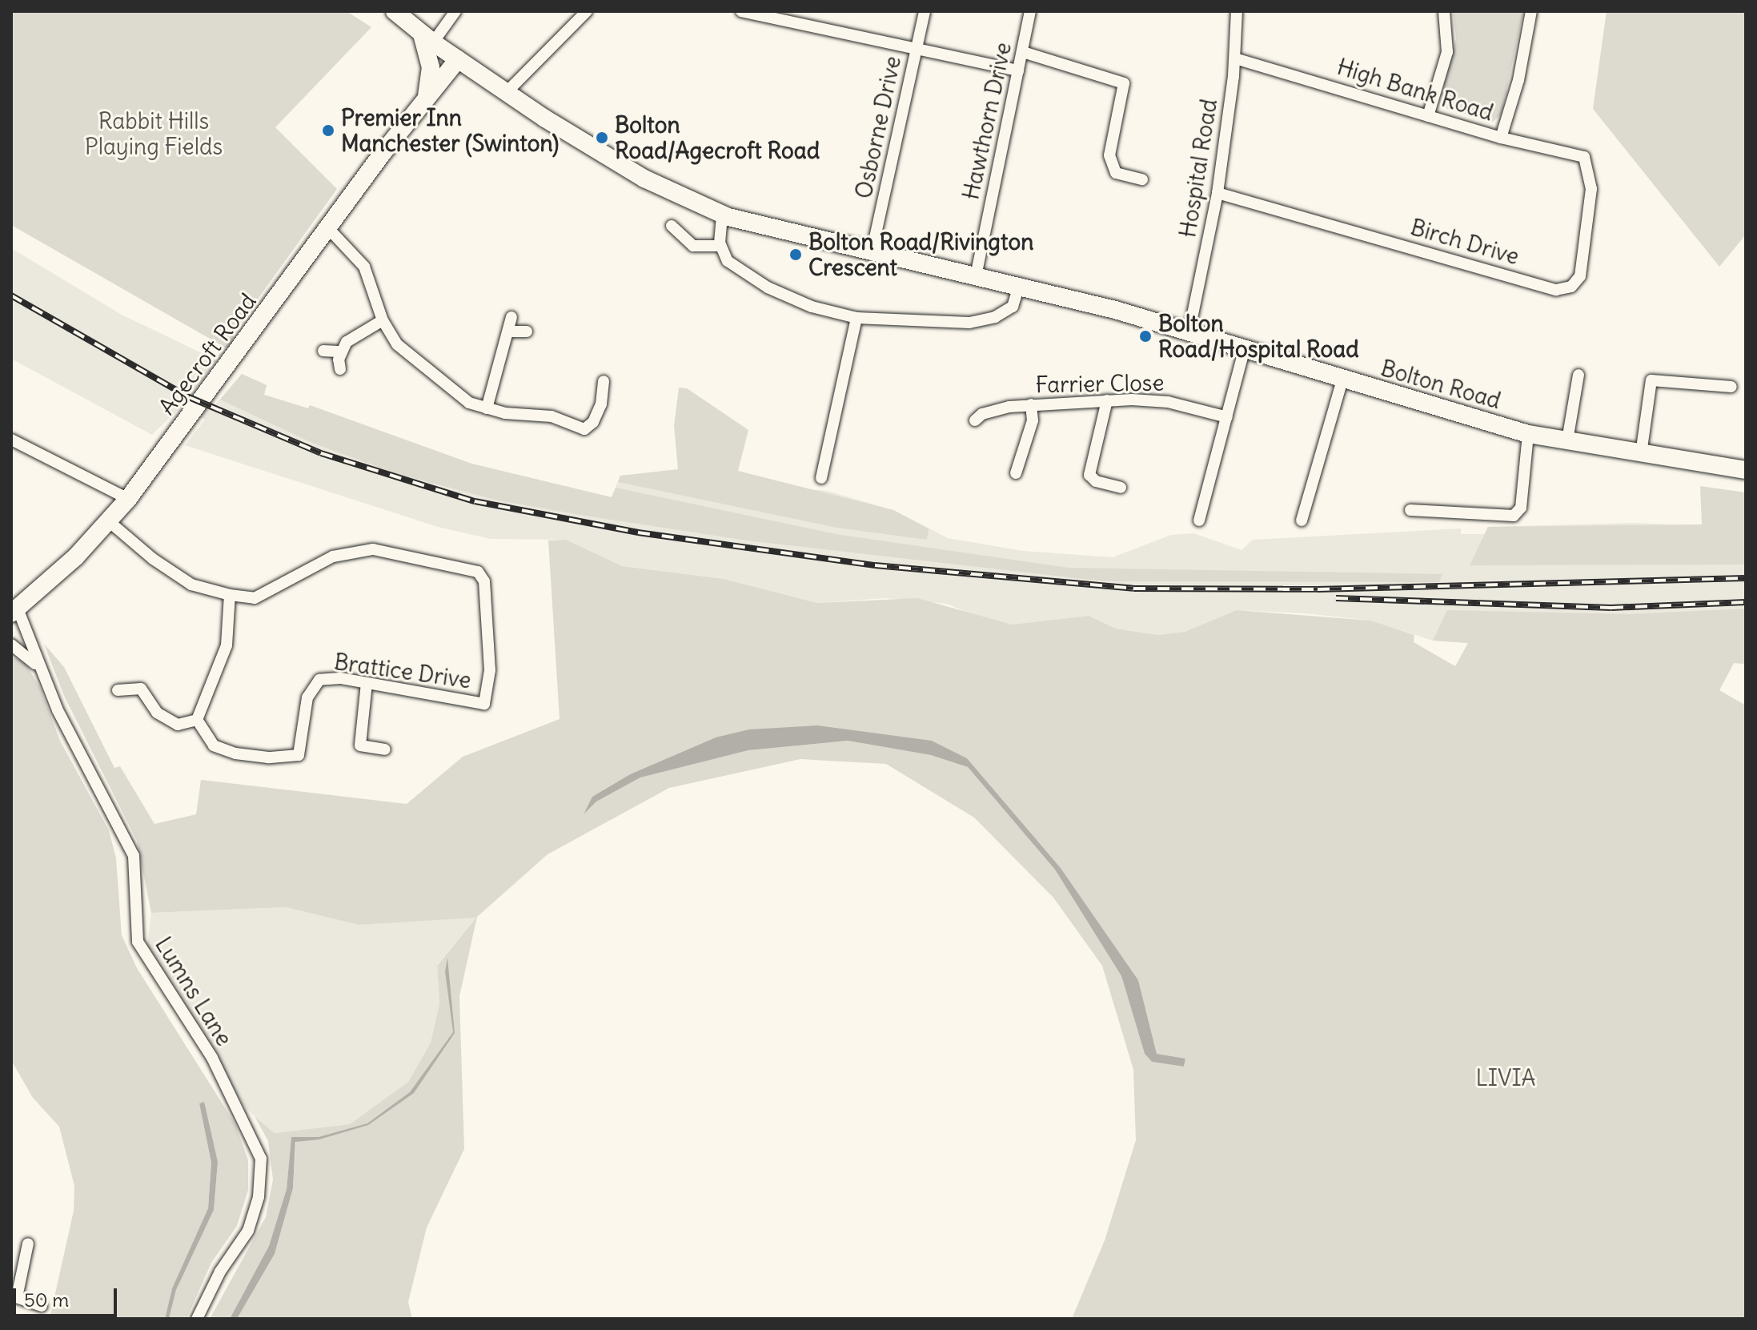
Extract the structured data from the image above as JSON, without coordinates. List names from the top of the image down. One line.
{"streets":{"main road":["Agecroft Road","Bolton Road"],"street":["High Bank Road","Hawthorn Drive","Osborne Drive","Hospital Road","Birch Drive","Farrier Close","Brattice Drive","Lumns Lane"]},"crossings":[["High Bank Road","Hospital Road"],["High Bank Road","Birch Drive"],["Hawthorn Drive","Bolton Road"],["Osborne Drive","Bolton Road"],["Hospital Road","Birch Drive"],["Hospital Road","Bolton Road"],["Agecroft Road","Bolton Road"],["Agecroft Road","Brattice Drive"],["Agecroft Road","Lumns Lane"]],"parks":["Rabbit Hills Playing Fields","LIVIA"],"places":["Premier Inn Manchester (Swinton)","Bolton Road/Agecroft Road","Bolton Road/Rivington Crescent","Bolton Road/Hospital Road"],"scale_bar":"50 m"}
